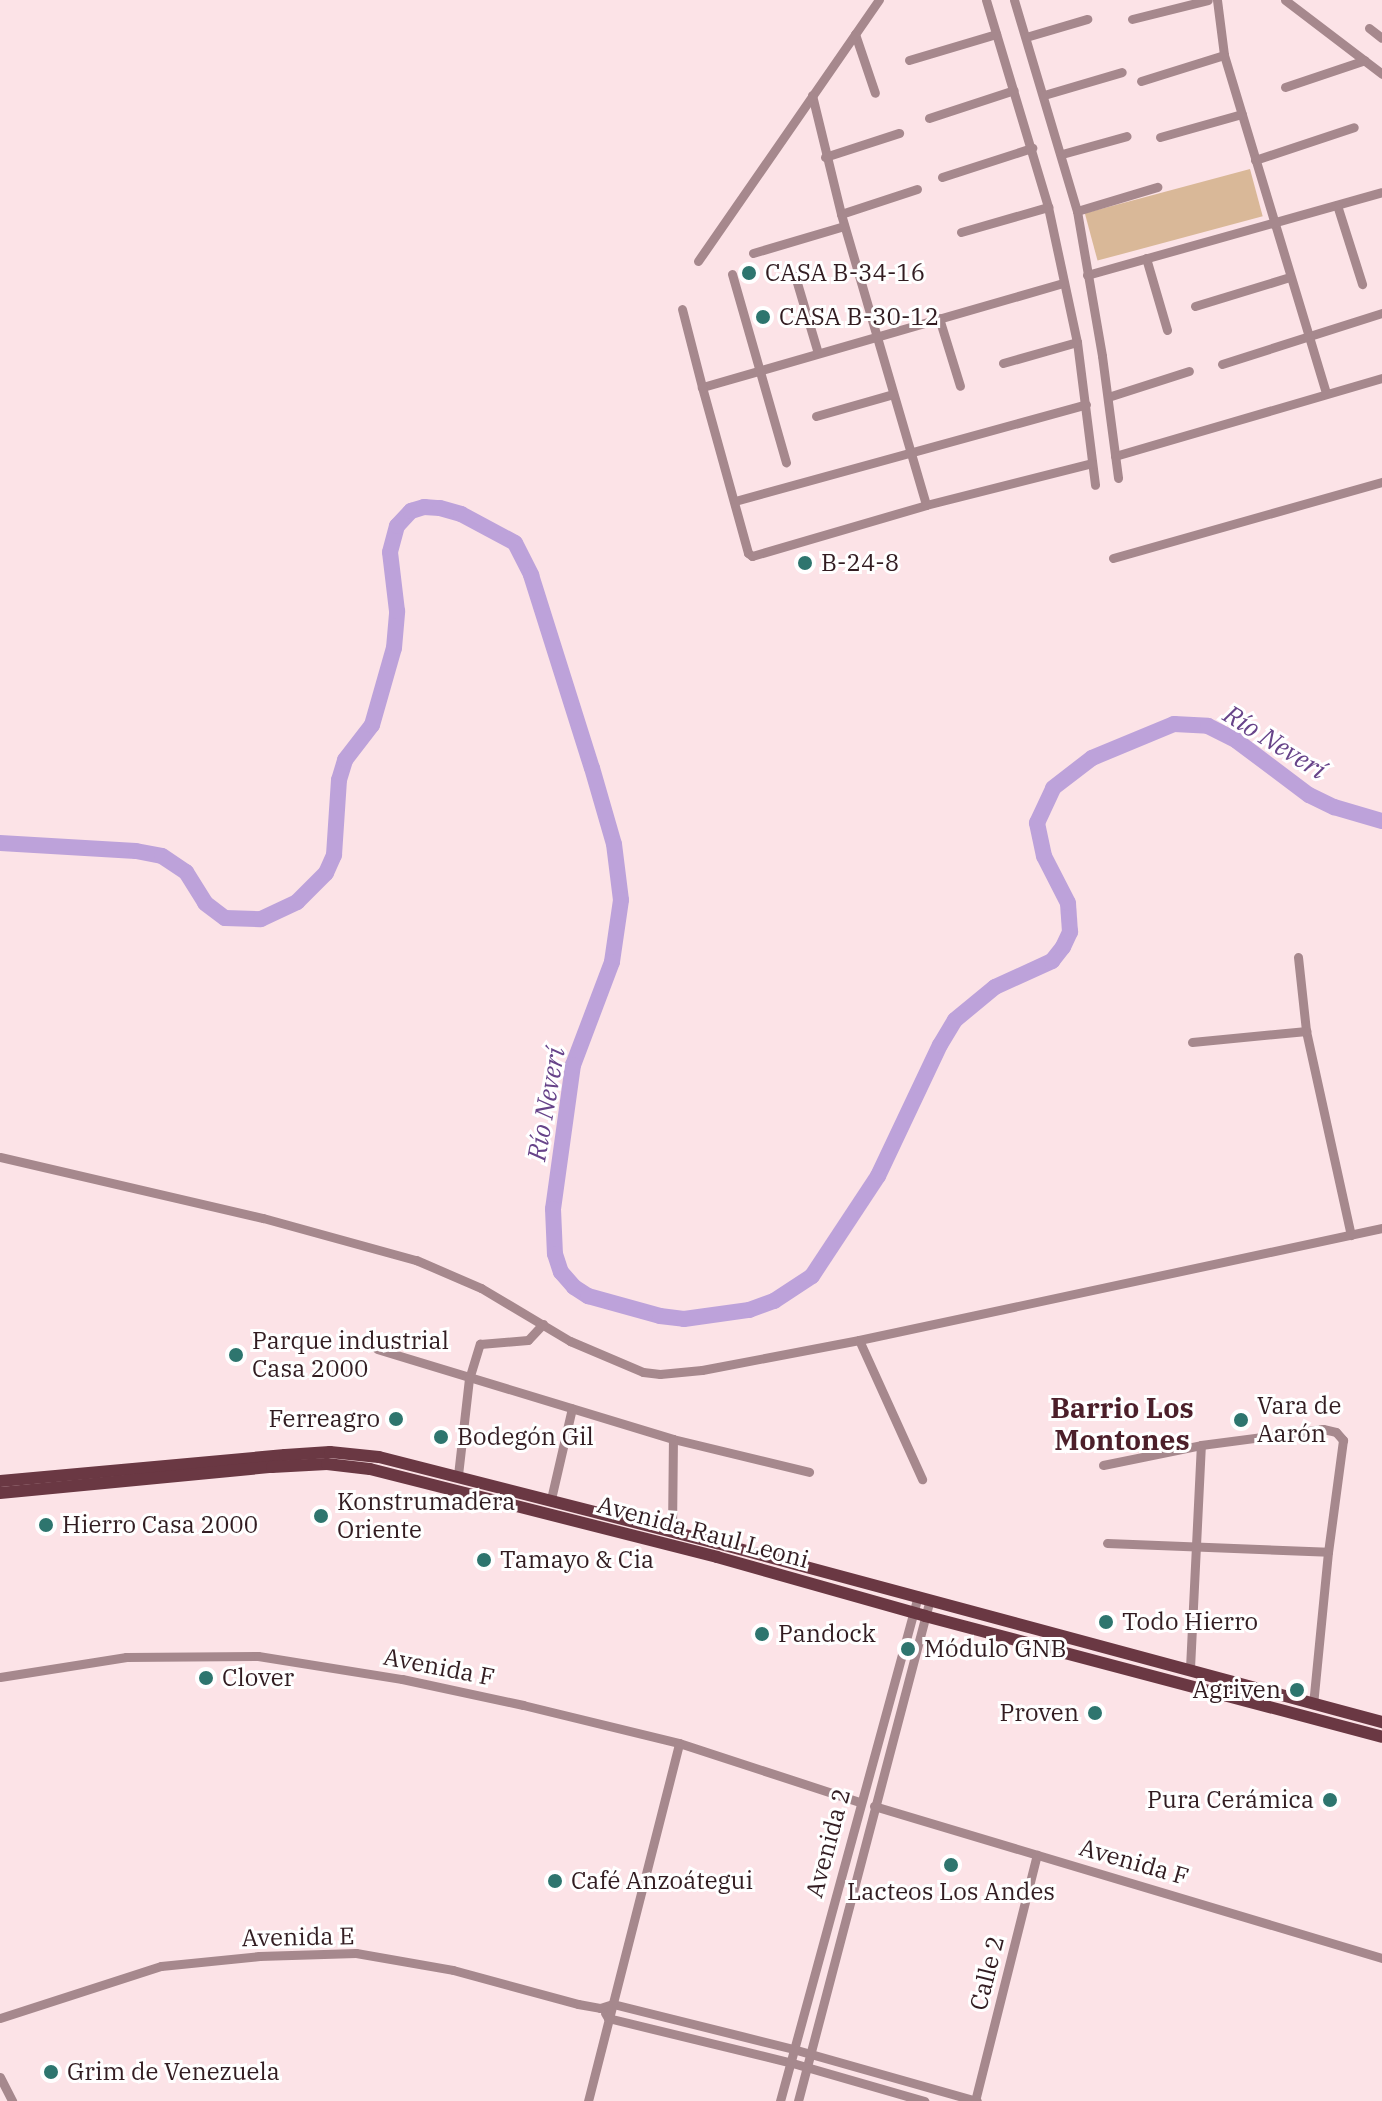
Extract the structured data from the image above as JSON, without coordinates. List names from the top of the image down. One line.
{"streets":{"main road":["Avenida Raul Leoni"],"street":["Avenida F","Avenida 2","Avenida E","Calle 2"]},"crossings":[["Avenida Raul Leoni","Avenida 2"],["Avenida F","Avenida 2"],["Avenida F","Calle 2"]],"districts":["Barrio Los Montones"],"water":["Río Neverí"],"places":["CASA B-34-16","CASA B-30-12","B-24-8","Parque industrial Casa 2000","Ferreagro","Vara de Aarón","Bodegón Gil","Konstrumadera Oriente","Hierro Casa 2000","Tamayo & Cia","Todo Hierro","Pandock","Módulo GNB","Clover","Agriven","Proven","Pura Cerámica","Lacteos Los Andes","Café Anzoátegui","Grim de Venezuela"]}
